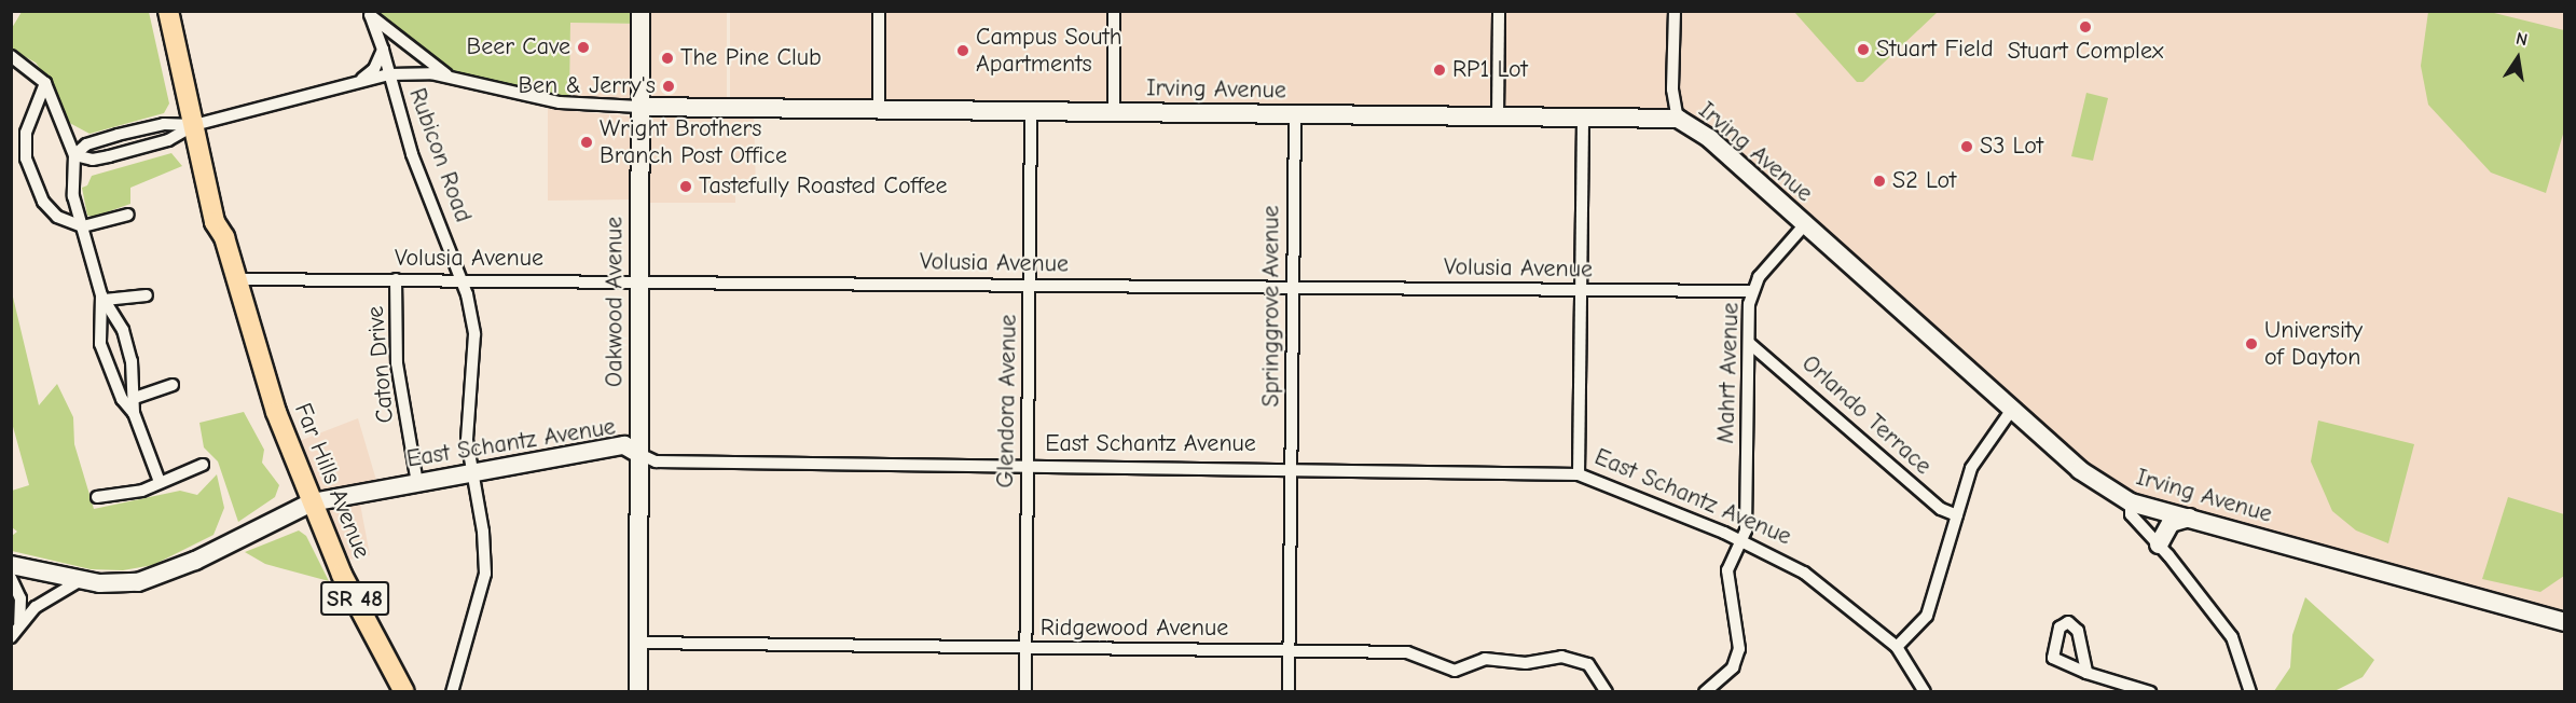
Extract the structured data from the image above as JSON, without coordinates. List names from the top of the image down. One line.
{"streets":{"main road":["Far Hills Avenue","SR 48"],"street":["Irving Avenue","Rubicon Road","Volusia Avenue","Oakwood Avenue","Springgrove Avenue","Caton Drive","Mahrt Avenue","Glendora Avenue","Orlando Terrace","East Schantz Avenue","Ridgewood Avenue"]},"crossings":[["Irving Avenue","Oakwood Avenue"],["Irving Avenue","Springgrove Avenue"],["Irving Avenue","Mahrt Avenue"],["Irving Avenue","Glendora Avenue"],["Rubicon Road","Volusia Avenue"],["Rubicon Road","East Schantz Avenue"],["Volusia Avenue","Oakwood Avenue"],["Volusia Avenue","Springgrove Avenue"],["Volusia Avenue","Caton Drive"],["Volusia Avenue","Mahrt Avenue"],["Volusia Avenue","Glendora Avenue"],["Volusia Avenue","Far Hills Avenue"],["Oakwood Avenue","East Schantz Avenue"],["Oakwood Avenue","Ridgewood Avenue"],["Springgrove Avenue","East Schantz Avenue"],["Springgrove Avenue","Ridgewood Avenue"],["Caton Drive","East Schantz Avenue"],["Mahrt Avenue","Orlando Terrace"],["Mahrt Avenue","East Schantz Avenue"],["Glendora Avenue","East Schantz Avenue"],["Glendora Avenue","Ridgewood Avenue"],["East Schantz Avenue","Far Hills Avenue"]],"places":["Stuart Complex","Beer Cave","Stuart Field","Campus South Apartments","The Pine Club","RP1 Lot","Ben & Jerry's","Wright Brothers Branch Post Office","S3 Lot","S2 Lot","Tastefully Roasted Coffee","University of Dayton"],"north":"top"}
